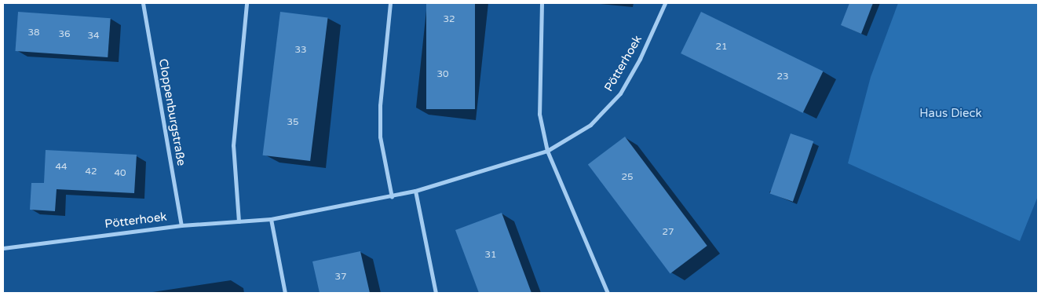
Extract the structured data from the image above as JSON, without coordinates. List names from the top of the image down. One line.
{"streets":{"street":["Pötterhoek","Cloppenburgstraße"]},"crossings":[["Pötterhoek","Cloppenburgstraße"]],"parks":["Haus Dieck"],"house_numbers":["32","38","36","34","21","33","30","23","35","44","42","40","25","27","31","37"]}
